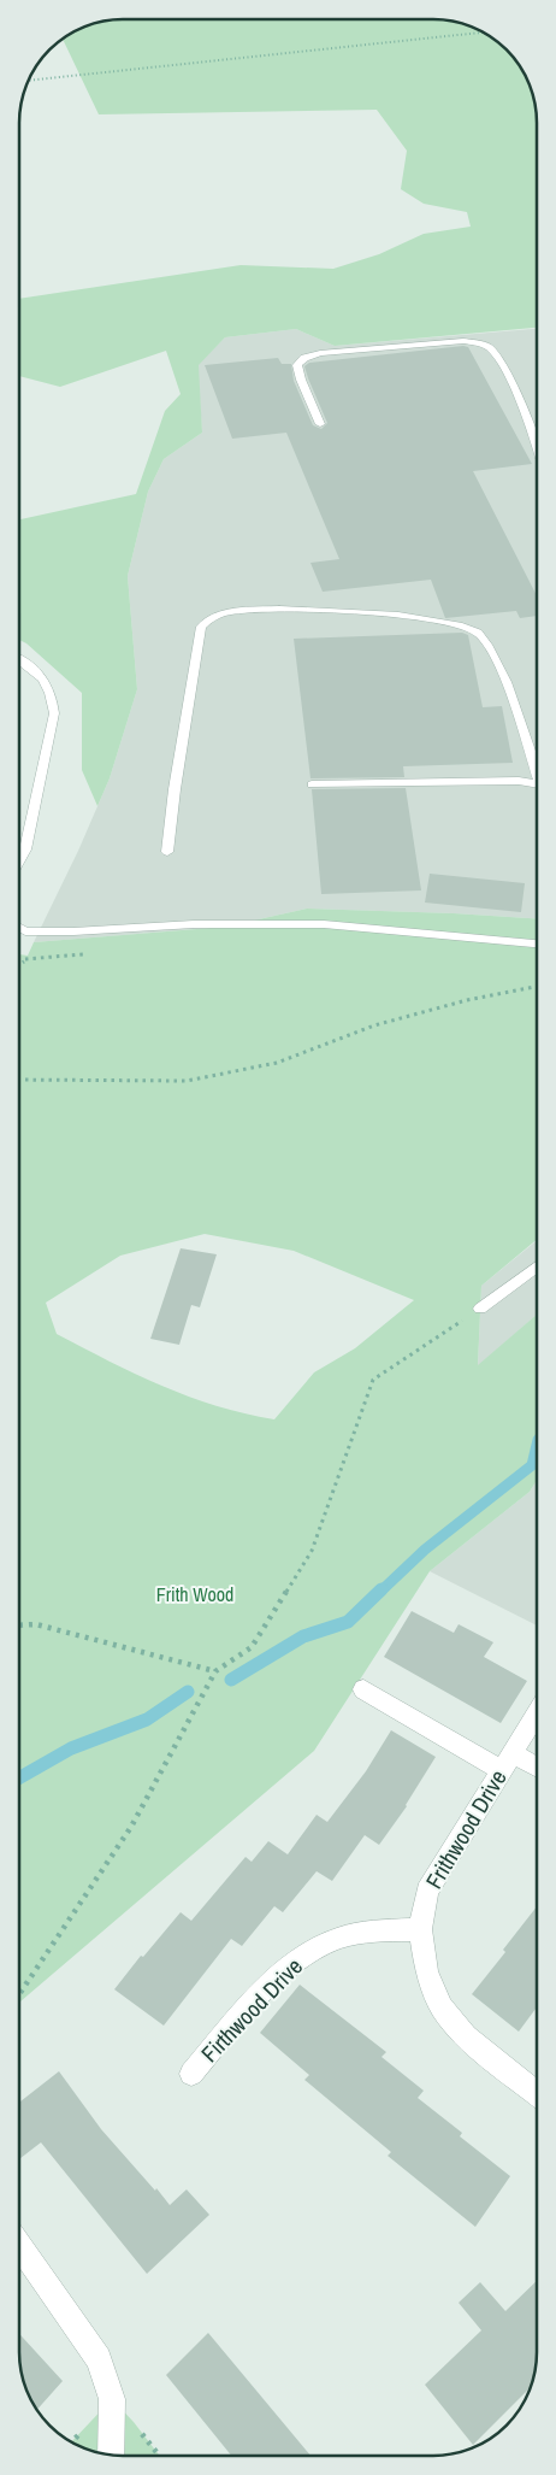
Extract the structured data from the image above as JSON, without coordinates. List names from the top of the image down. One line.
{"streets":{"street":["Frithwood Drive","Firthwood Drive"]},"crossings":[["Frithwood Drive","Firthwood Drive"]],"parks":["Frith Wood"]}
